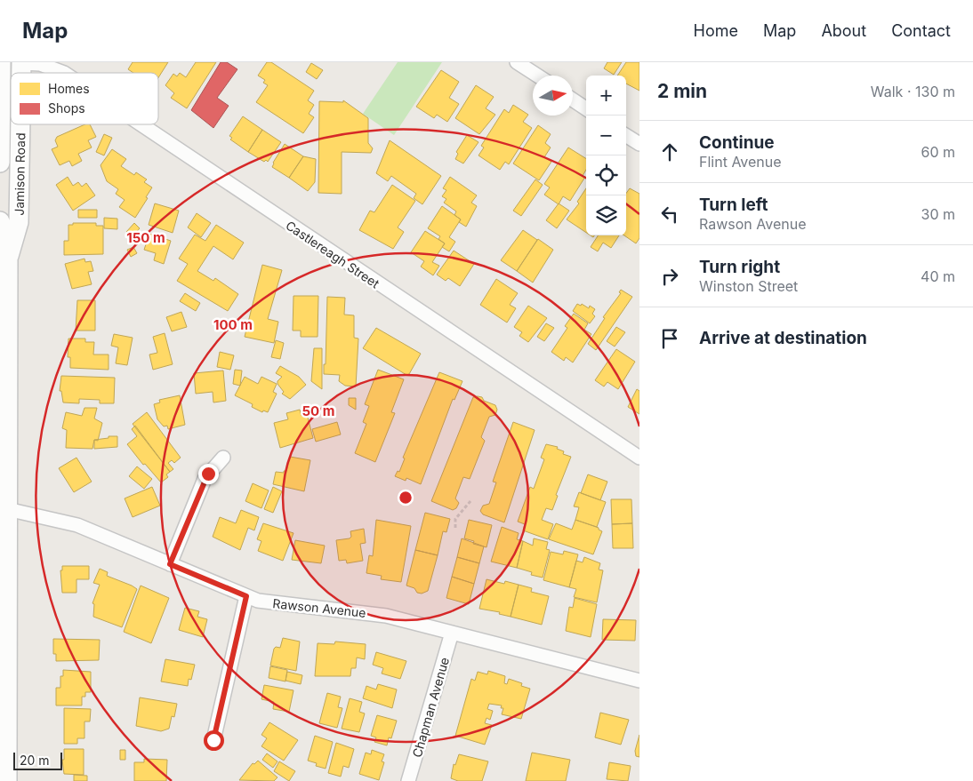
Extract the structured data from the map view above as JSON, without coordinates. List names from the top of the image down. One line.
{"streets":{"main road":["Jamison Road"],"street":["Castlereagh Street","Rawson Avenue","Chapman Avenue"]},"crossings":[["Jamison Road","Rawson Avenue"],["Rawson Avenue","Chapman Avenue"]],"legend":["Homes","Shops"],"scale_bar":"20 m","north":"right","page":{"header":"Map","nav":["Home","Map","About","Contact"],"heading":["2 min","Walk · 130 m"],"map_buttons":["+","−"],"list":[["Continue","Flint Avenue","60 m"],["Turn left","Rawson Avenue","30 m"],["Turn right","Winston Street","40 m"],"Arrive at destination"],"scale":"20 m"},"rings":["150 m","100 m","50 m"]}
